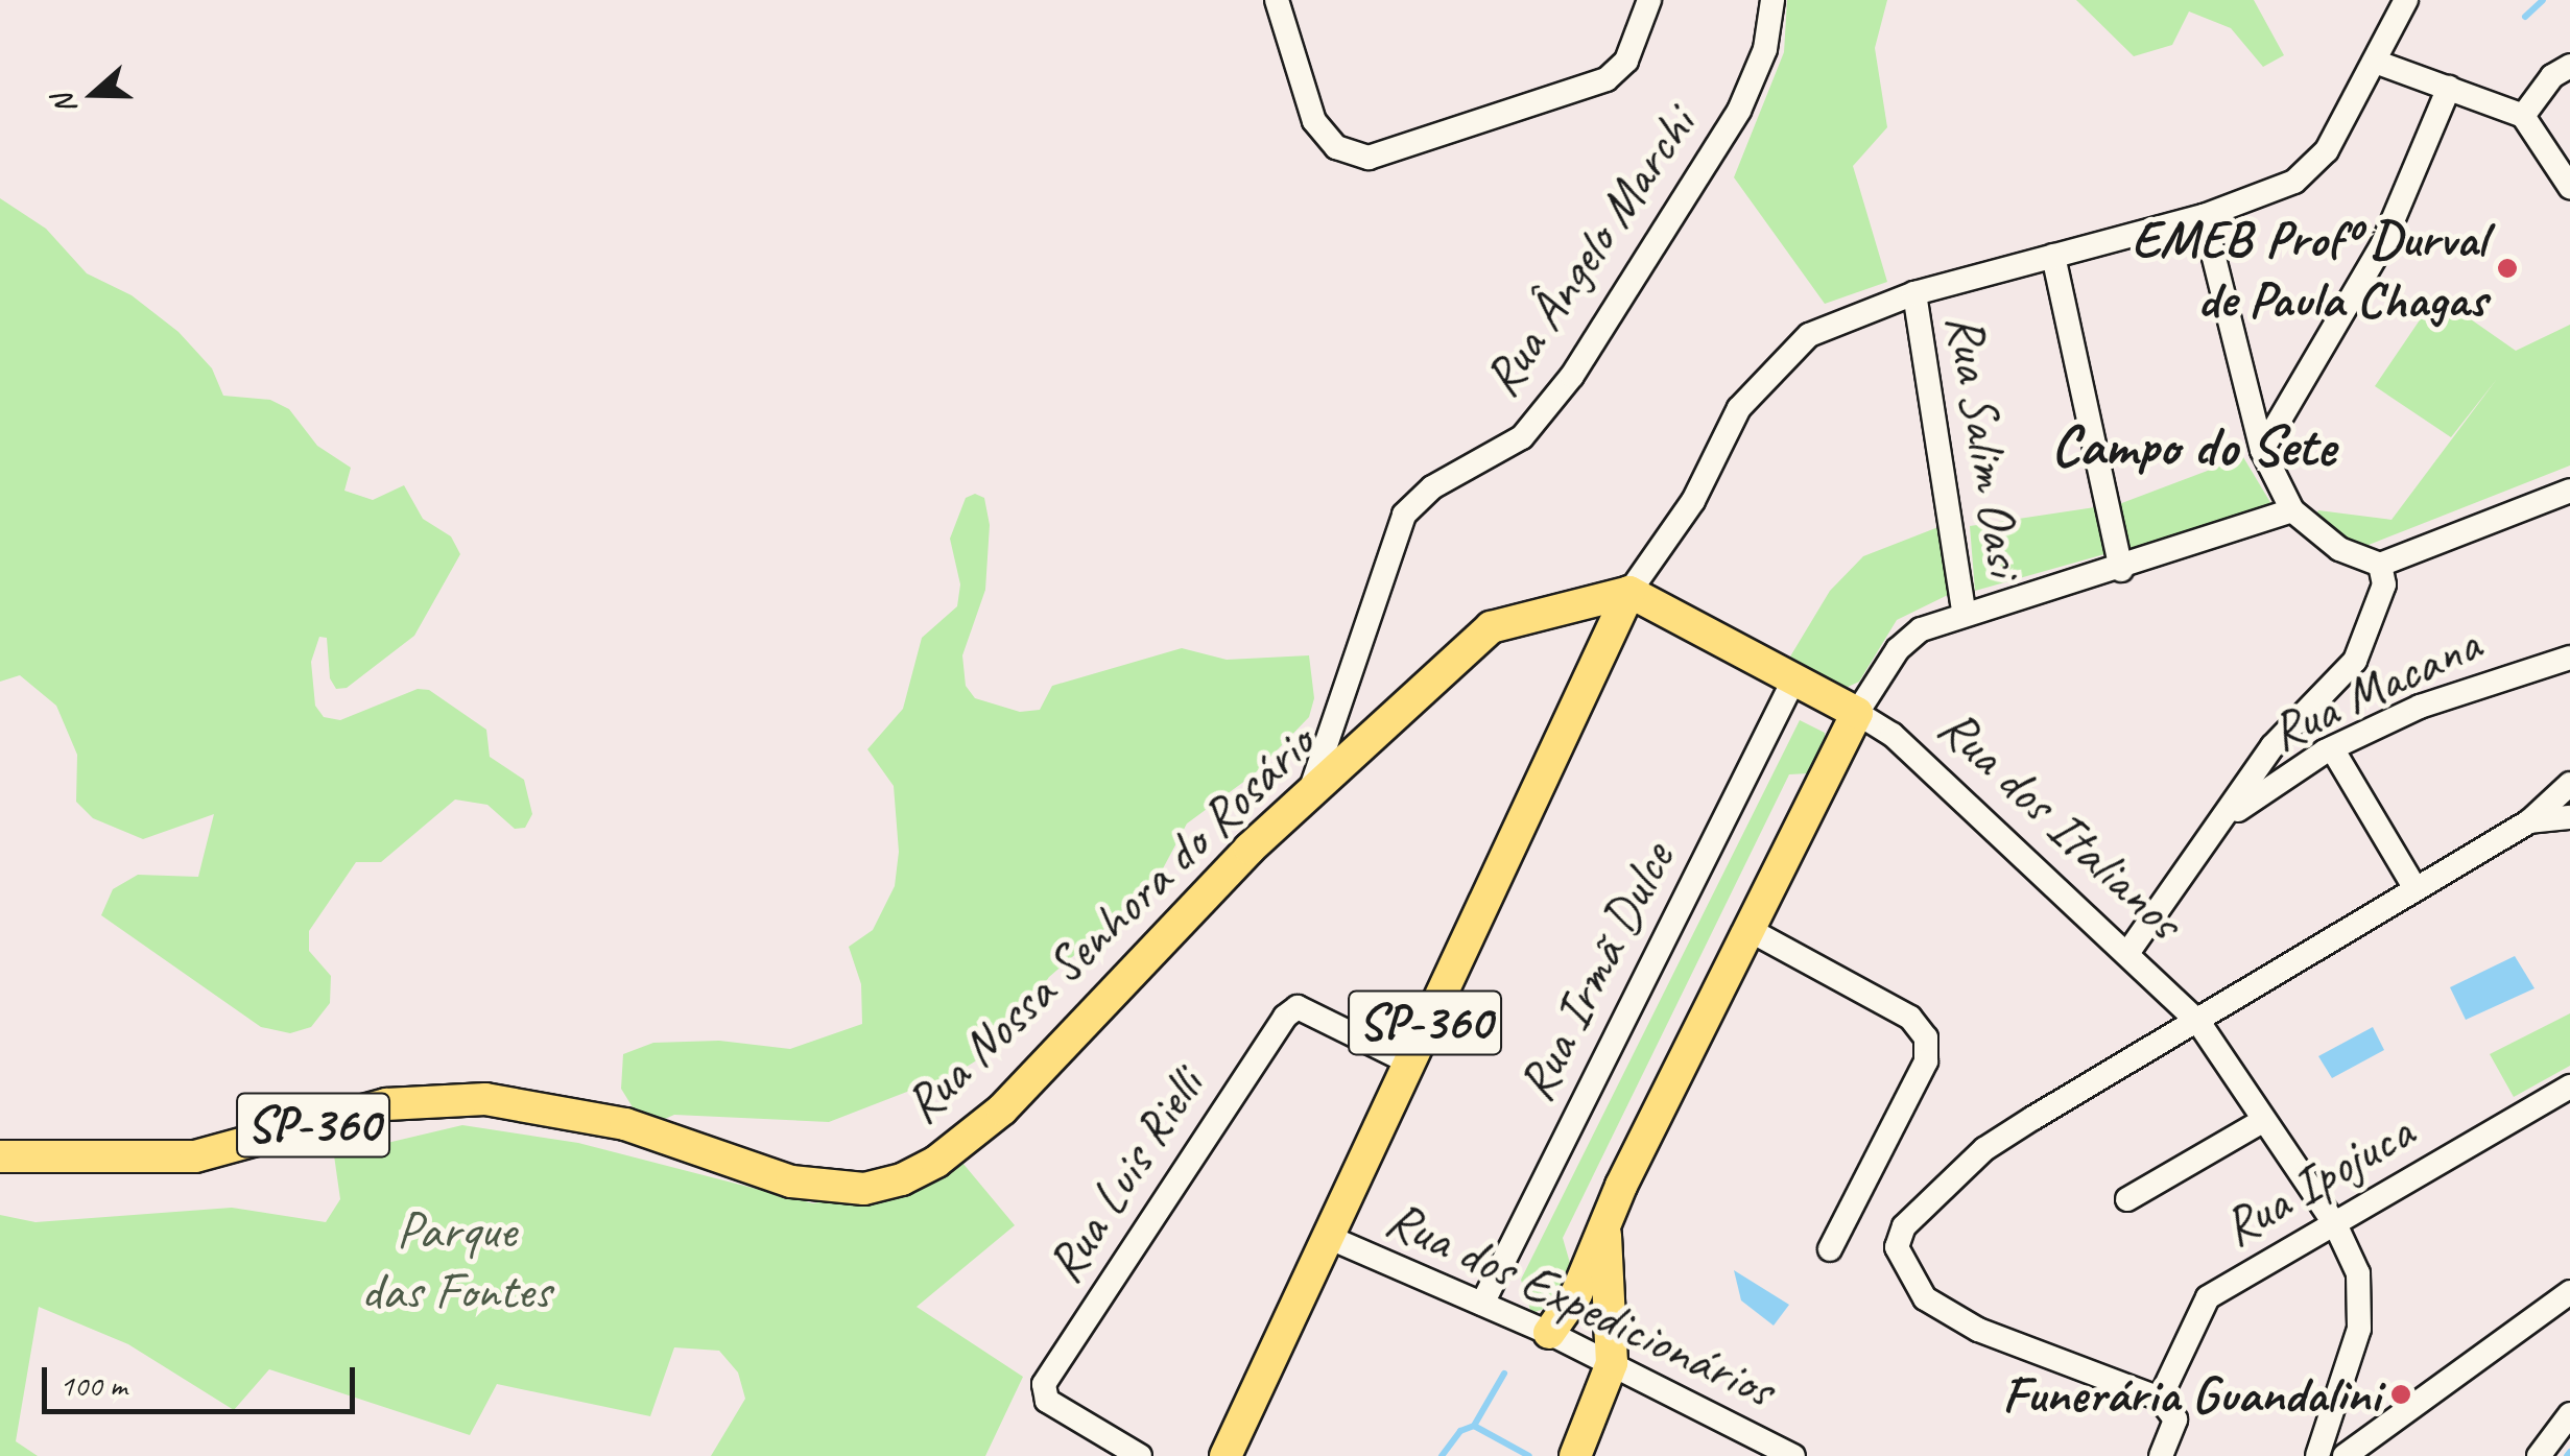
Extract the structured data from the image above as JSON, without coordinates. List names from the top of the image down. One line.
{"streets":{"main road":["Rua dos Italianos","Rua Nossa Senhora do Rosário","SP-360"],"street":["Rua Ângelo Marchi","Rua Salim Oasi","Rua Macana","Rua Irmã Dulce","Rua Luis Rielli","Rua Ipojuca","Rua dos Expedicionários"]},"crossings":[["Rua Ângelo Marchi","Rua Nossa Senhora do Rosário"],["Rua dos Italianos","Rua Nossa Senhora do Rosário"],["Rua dos Italianos","Rua Irmã Dulce"],["Rua dos Italianos","SP-360"],["Rua dos Italianos","Rua Ipojuca"],["Rua Nossa Senhora do Rosário","SP-360"],["Rua Irmã Dulce","Rua dos Expedicionários"],["SP-360","Rua Luis Rielli"],["SP-360","Rua dos Expedicionários"]],"districts":["Campo do Sete"],"parks":["Parque das Fontes"],"places":["EMEB Profº Durval de Paula Chagas","Funerária Guandalini"],"scale_bar":"100 m","north":"left"}
